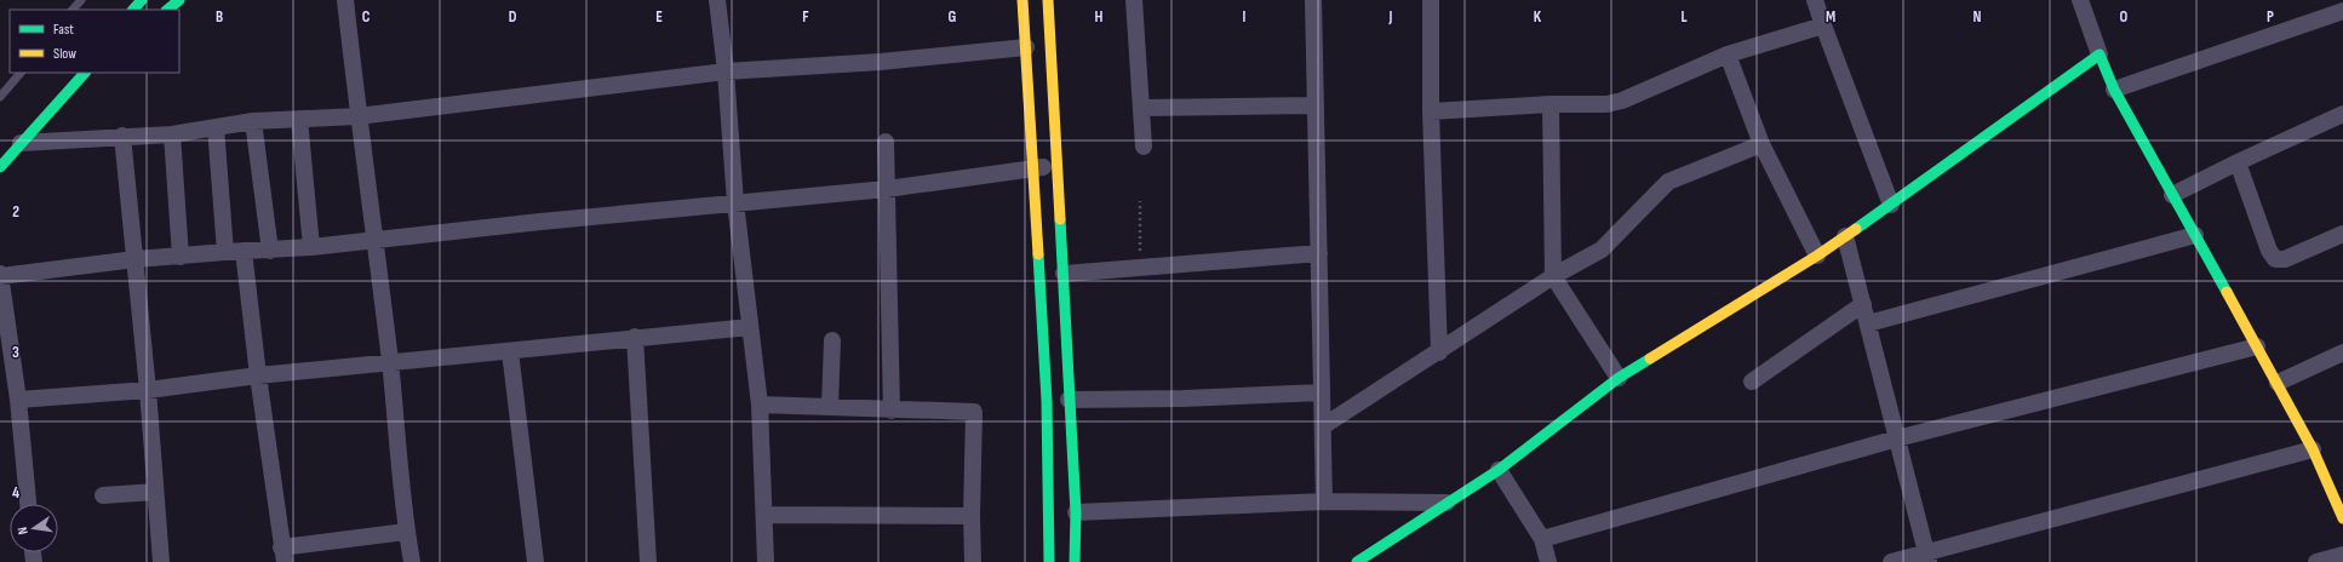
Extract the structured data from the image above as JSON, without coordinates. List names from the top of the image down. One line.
{"legend":["Fast","Slow"],"north":"left","grid":{"columns":["B","C","D","E","F","G","H","I","J","K","L","M","N","O","P"],"rows":["2","3","4"]}}
